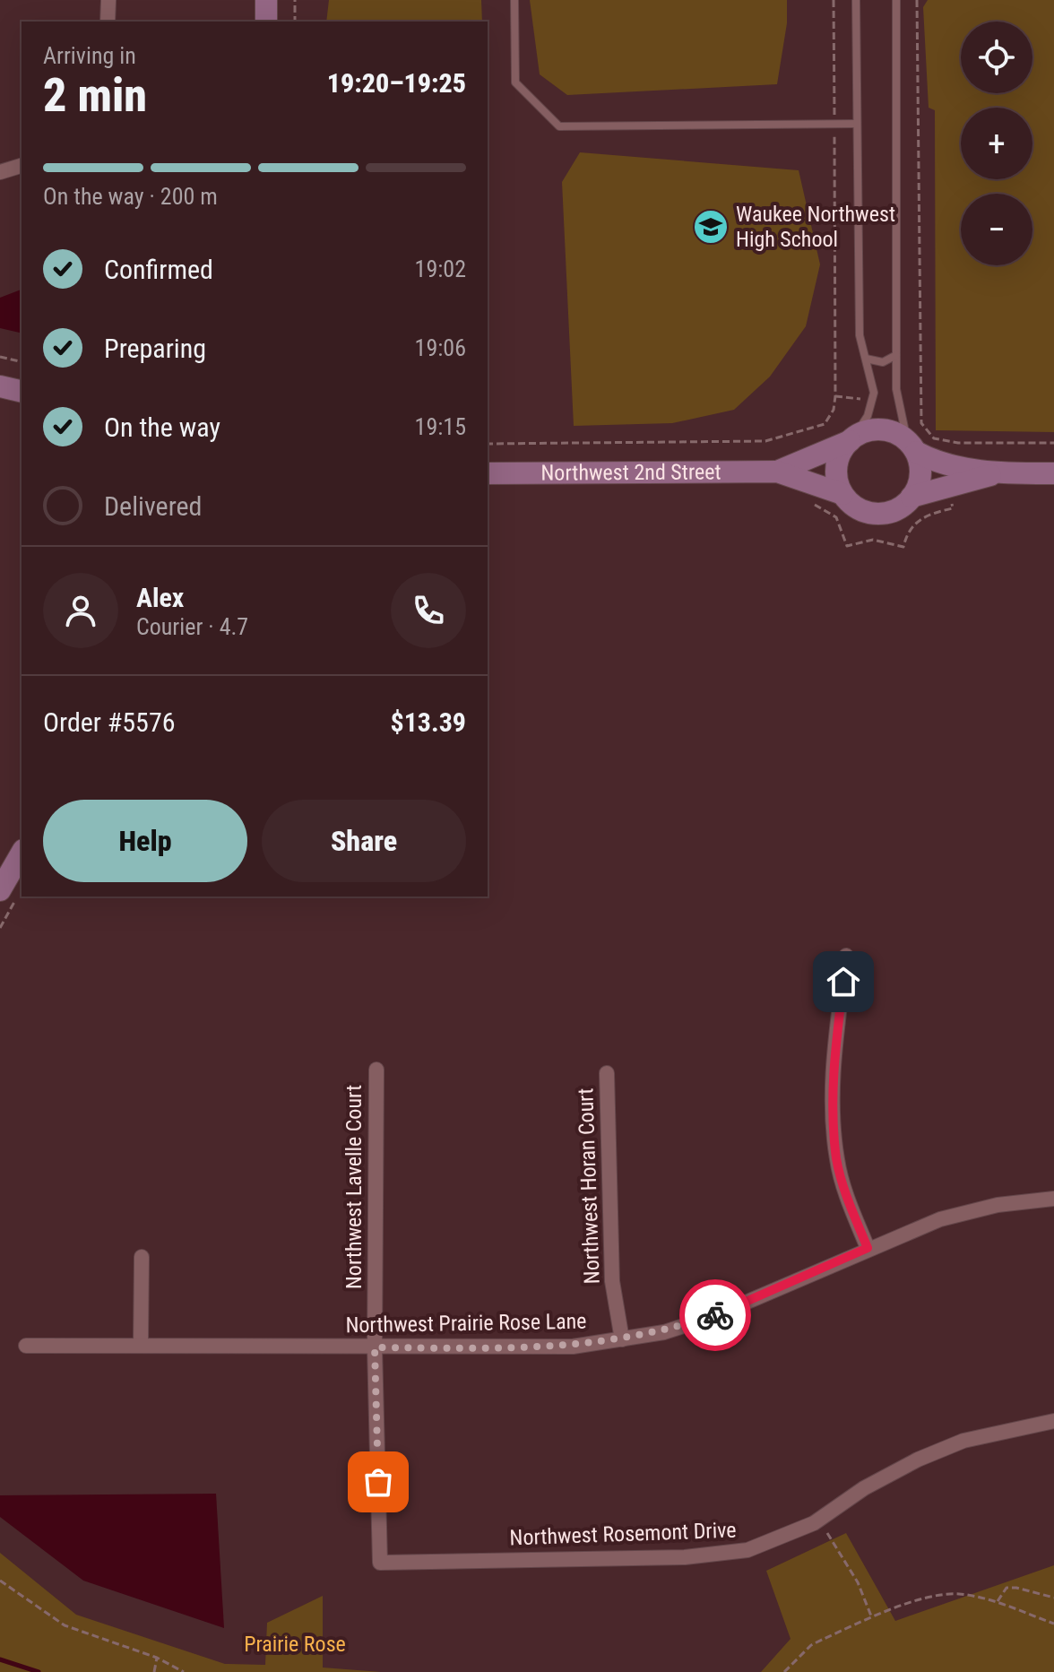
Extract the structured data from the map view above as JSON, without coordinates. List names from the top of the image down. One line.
{"streets":{"street":["Northwest 2nd Street","Northwest Horan Court","Northwest Lavelle Court","Northwest Prairie Rose Lane","Northwest Rosemont Drive"]},"crossings":[["Northwest Horan Court","Northwest Prairie Rose Lane"],["Northwest Lavelle Court","Northwest Prairie Rose Lane"],["Northwest Lavelle Court","Northwest Rosemont Drive"]],"parks":["Prairie Rose"],"places":{"school or university":["Waukee Northwest High School"]},"page":{"map_buttons":["+","−"],"heading":["2 min","Arriving in","19:20–19:25"],"panel":["Alex","Courier · 4.7","Order #5576","$13.39"],"bar":"On the way · 200 m","list":[["Confirmed","19:02"],["Preparing","19:06"],["On the way","19:15"],"Delivered"],"buttons":["Help","Share"]}}
